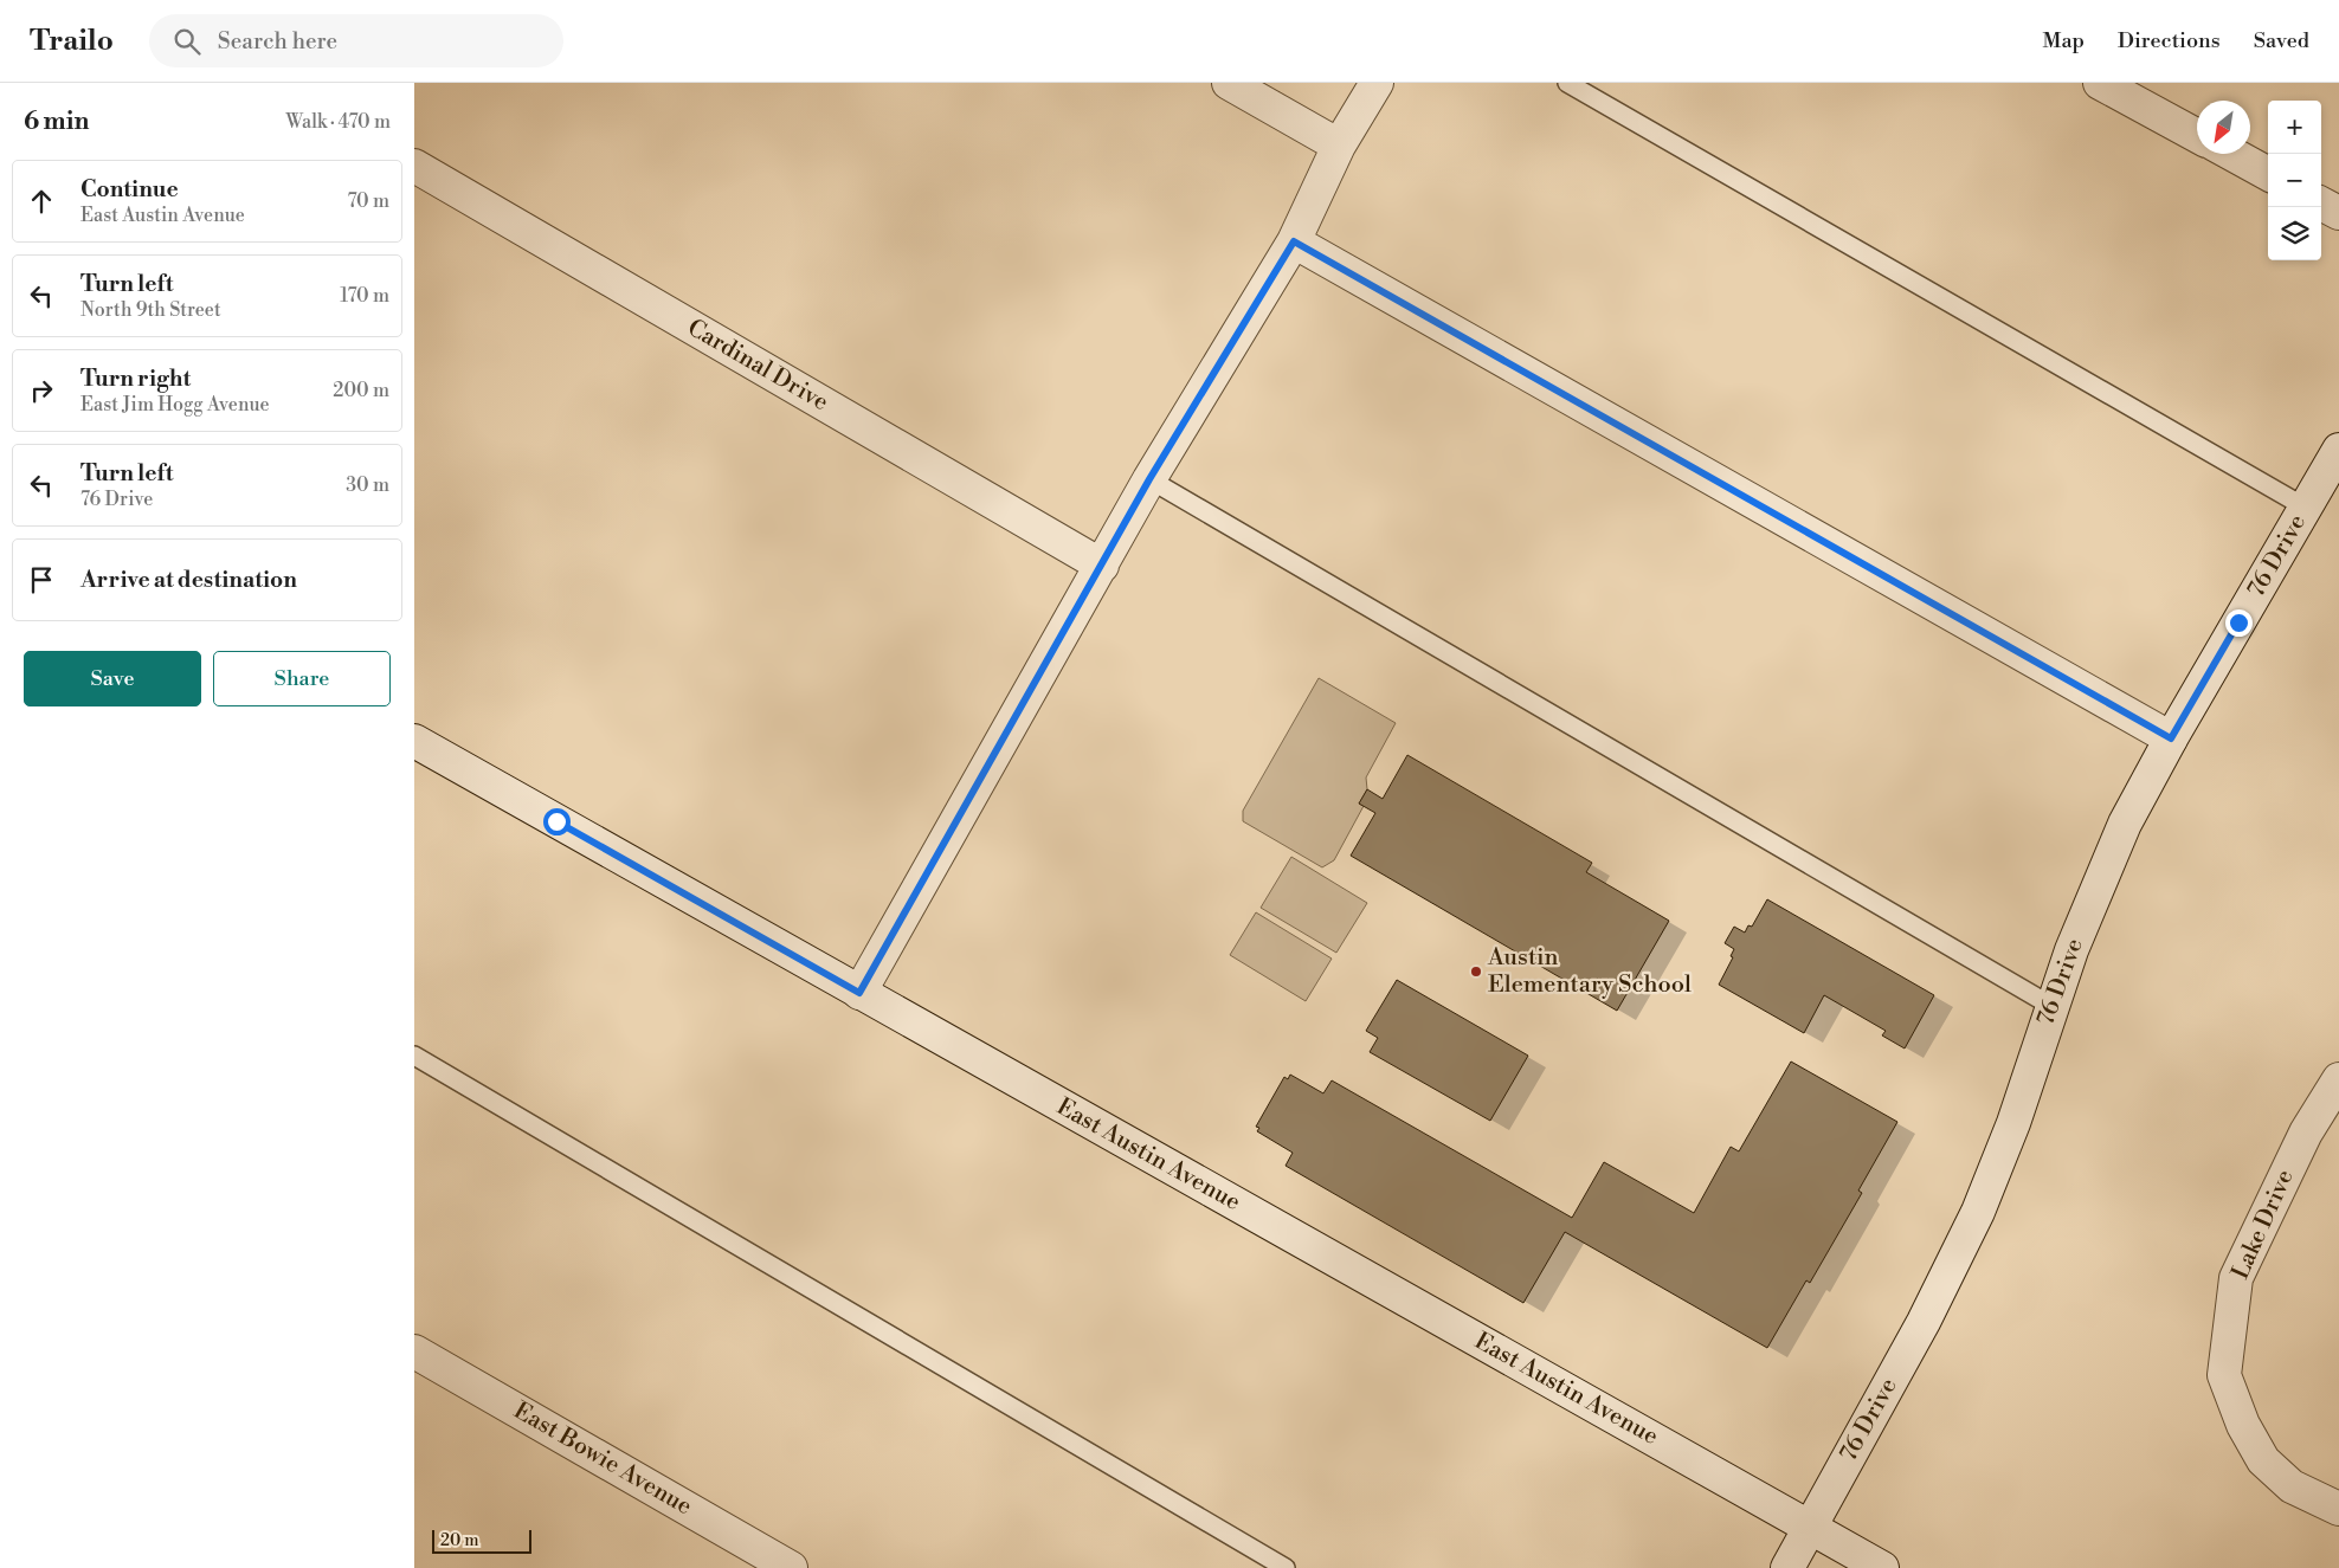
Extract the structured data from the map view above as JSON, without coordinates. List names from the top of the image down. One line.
{"streets":{"street":["Cardinal Drive","76 Drive","East Austin Avenue","Lake Drive","East Bowie Avenue"]},"crossings":[["76 Drive","East Austin Avenue"]],"places":["Austin Elementary School"],"scale_bar":"20 m","north":"bottom left","page":{"header":"Trailo","search":"Search here","nav":["Map","Directions","Saved"],"heading":["6 min","Walk · 470 m"],"map_buttons":["+","−"],"list":[["Continue","East Austin Avenue","70 m"],["Turn left","North 9th Street","170 m"],["Turn right","East Jim Hogg Avenue","200 m"],["Turn left","76 Drive","30 m"],"Arrive at destination"],"buttons":["Save","Share"],"scale":"20 m"}}
